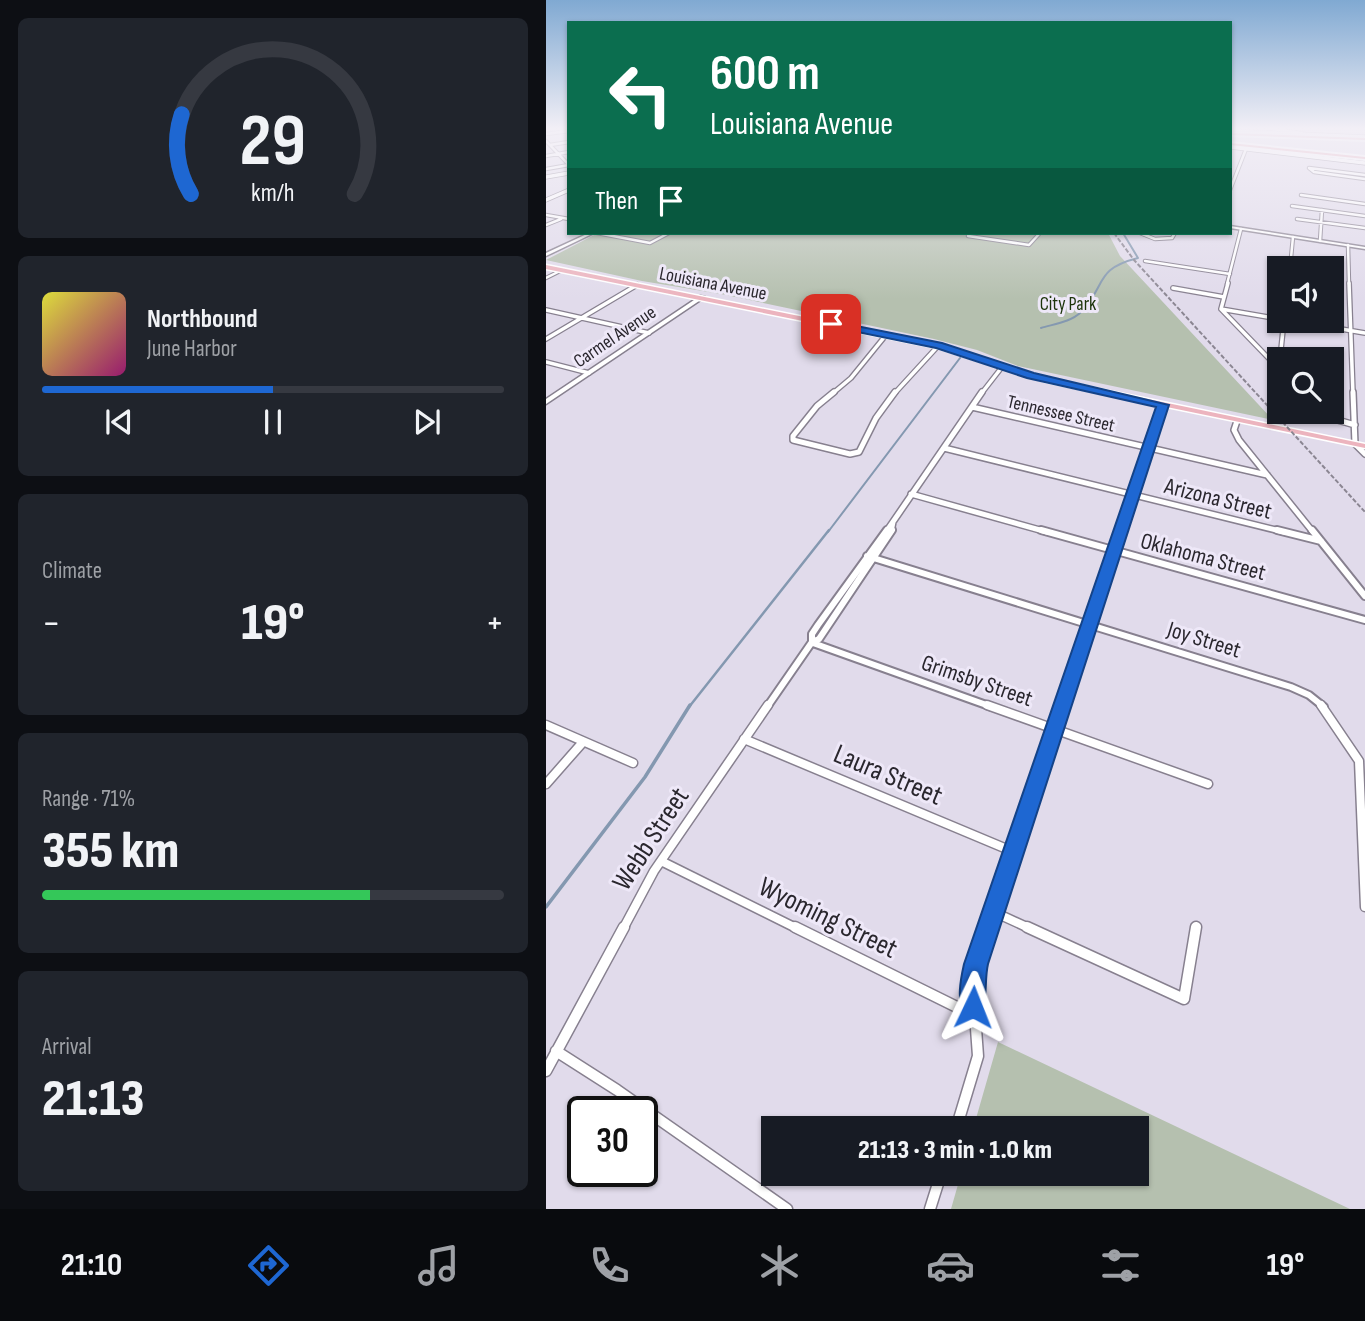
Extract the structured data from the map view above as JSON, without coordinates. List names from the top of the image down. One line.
{"streets":{"main road":["Louisiana Avenue","Carmel Avenue"],"street":["Tennessee Street","Arizona Street","Oklahoma Street","Joy Street","Grimsby Street","Laura Street","Webb Street","Wyoming Street"]},"crossings":[["Louisiana Avenue","Carmel Avenue"],["Louisiana Avenue","Webb Street"],["Tennessee Street","Webb Street"],["Arizona Street","Webb Street"],["Oklahoma Street","Webb Street"],["Joy Street","Webb Street"],["Grimsby Street","Webb Street"],["Laura Street","Webb Street"],["Webb Street","Wyoming Street"]],"parks":["City Park"],"page":{"turn":["600 m","Louisiana Avenue"],"then":"Then","song":["Northbound","June Harbor"],"tile":["Climate",["Range · 71%","355 km"],["Arrival","21:13"]],"heat":["−","19°","+"],"limit":"30","trip":"21:13 · 3 min · 1.0 km","tabs":["21:10","19°"],"gauge":["29","km/h"]}}
